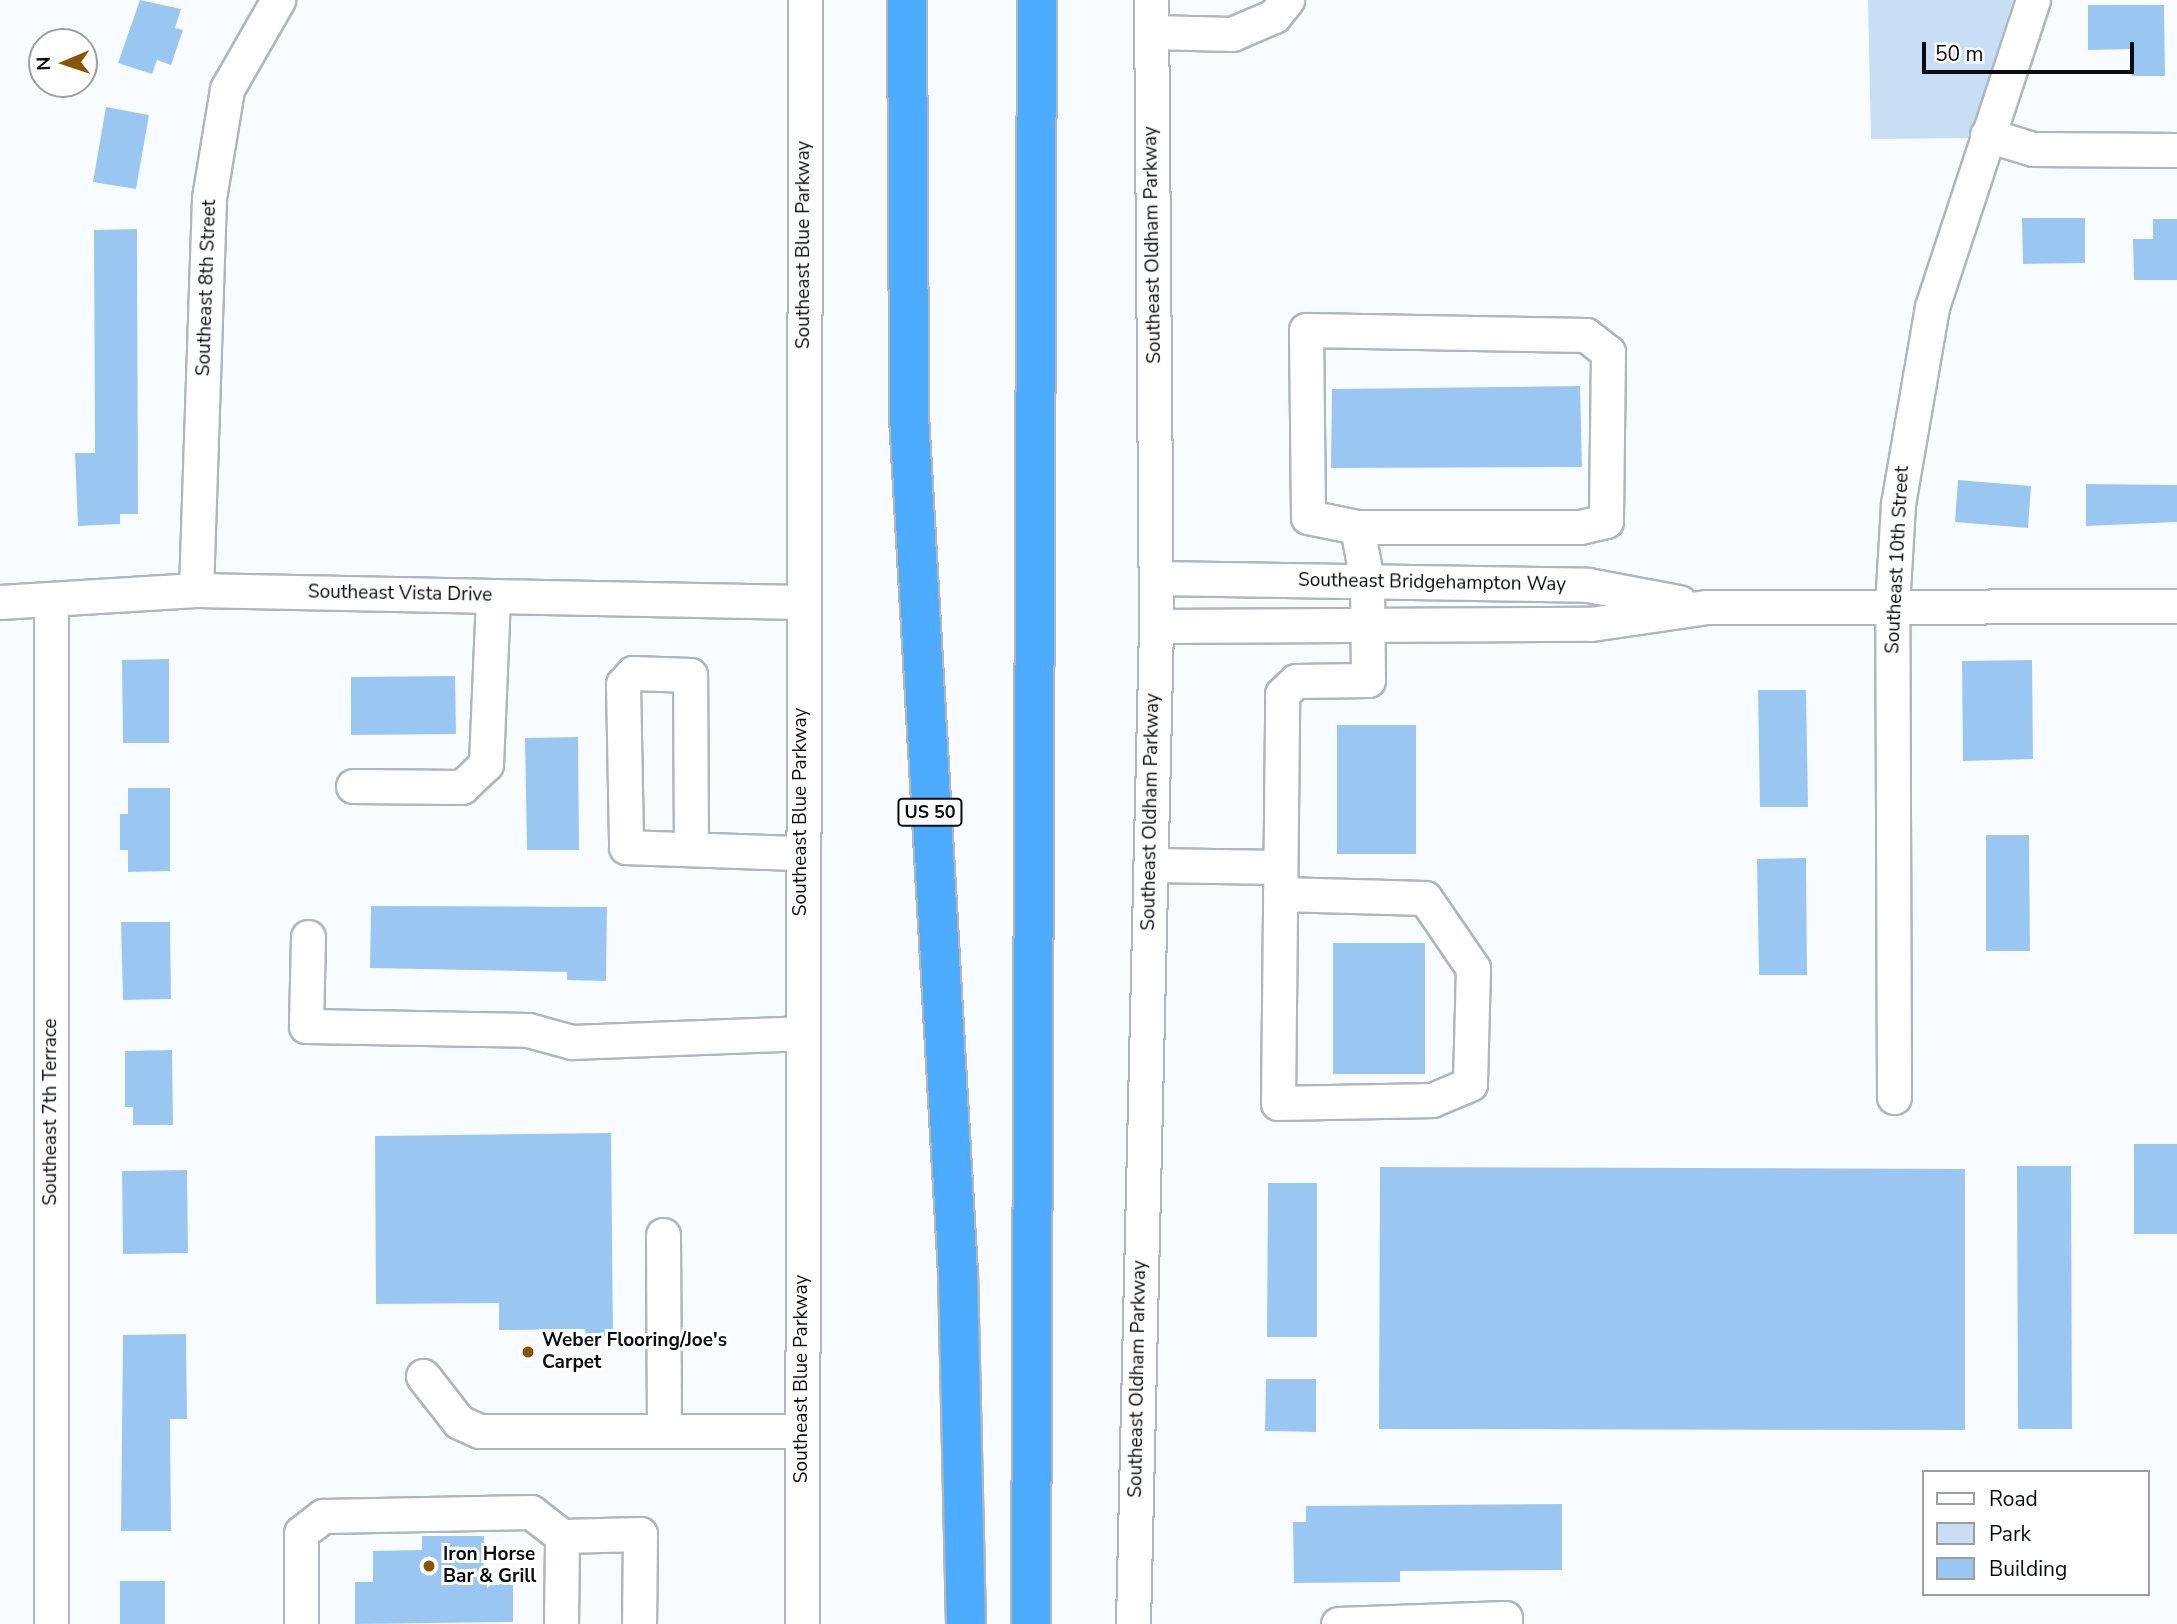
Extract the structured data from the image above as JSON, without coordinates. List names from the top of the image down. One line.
{"streets":{"highway":["US 50"],"street":["Southeast Blue Parkway","Southeast Oldham Parkway","Southeast 8th Street","Southeast 10th Street","Southeast Bridgehampton Way","Southeast Vista Drive","Southeast 7th Terrace"]},"crossings":[["Southeast Blue Parkway","Southeast Vista Drive"],["Southeast Oldham Parkway","Southeast Bridgehampton Way"],["Southeast 8th Street","Southeast Vista Drive"],["Southeast 10th Street","Southeast Bridgehampton Way"],["Southeast Vista Drive","Southeast 7th Terrace"]],"places":["Weber Flooring/Joe's Carpet","Iron Horse Bar & Grill"],"legend":["Road","Park","Building"],"scale_bar":"50 m","north":"left"}
